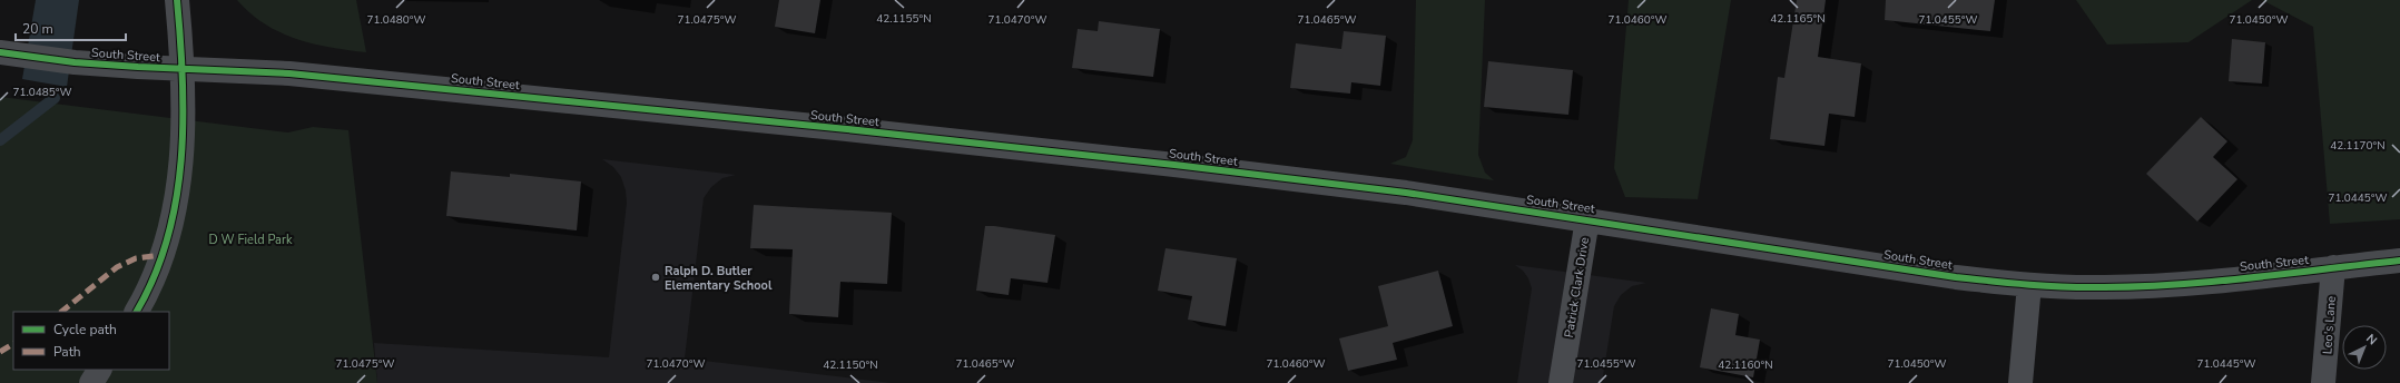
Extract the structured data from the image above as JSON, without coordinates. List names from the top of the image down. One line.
{"streets":{"street":["South Street","Patrick Clark Drive","Leo's Lane"]},"crossings":[["South Street","Patrick Clark Drive"],["South Street","Leo's Lane"]],"parks":["D W Field Park"],"places":["Ralph D. Butler Elementary School"],"legend":["Cycle path","Path"],"scale_bar":"20 m","north":"top right","coordinates":["42.1165°N","42.1155°N","71.0465°W","71.0450°W","71.0480°W","71.0475°W","71.0470°W","71.0460°W","71.0455°W","71.0485°W","42.1170°N","71.0445°W","42.1150°N","42.1160°N"]}
